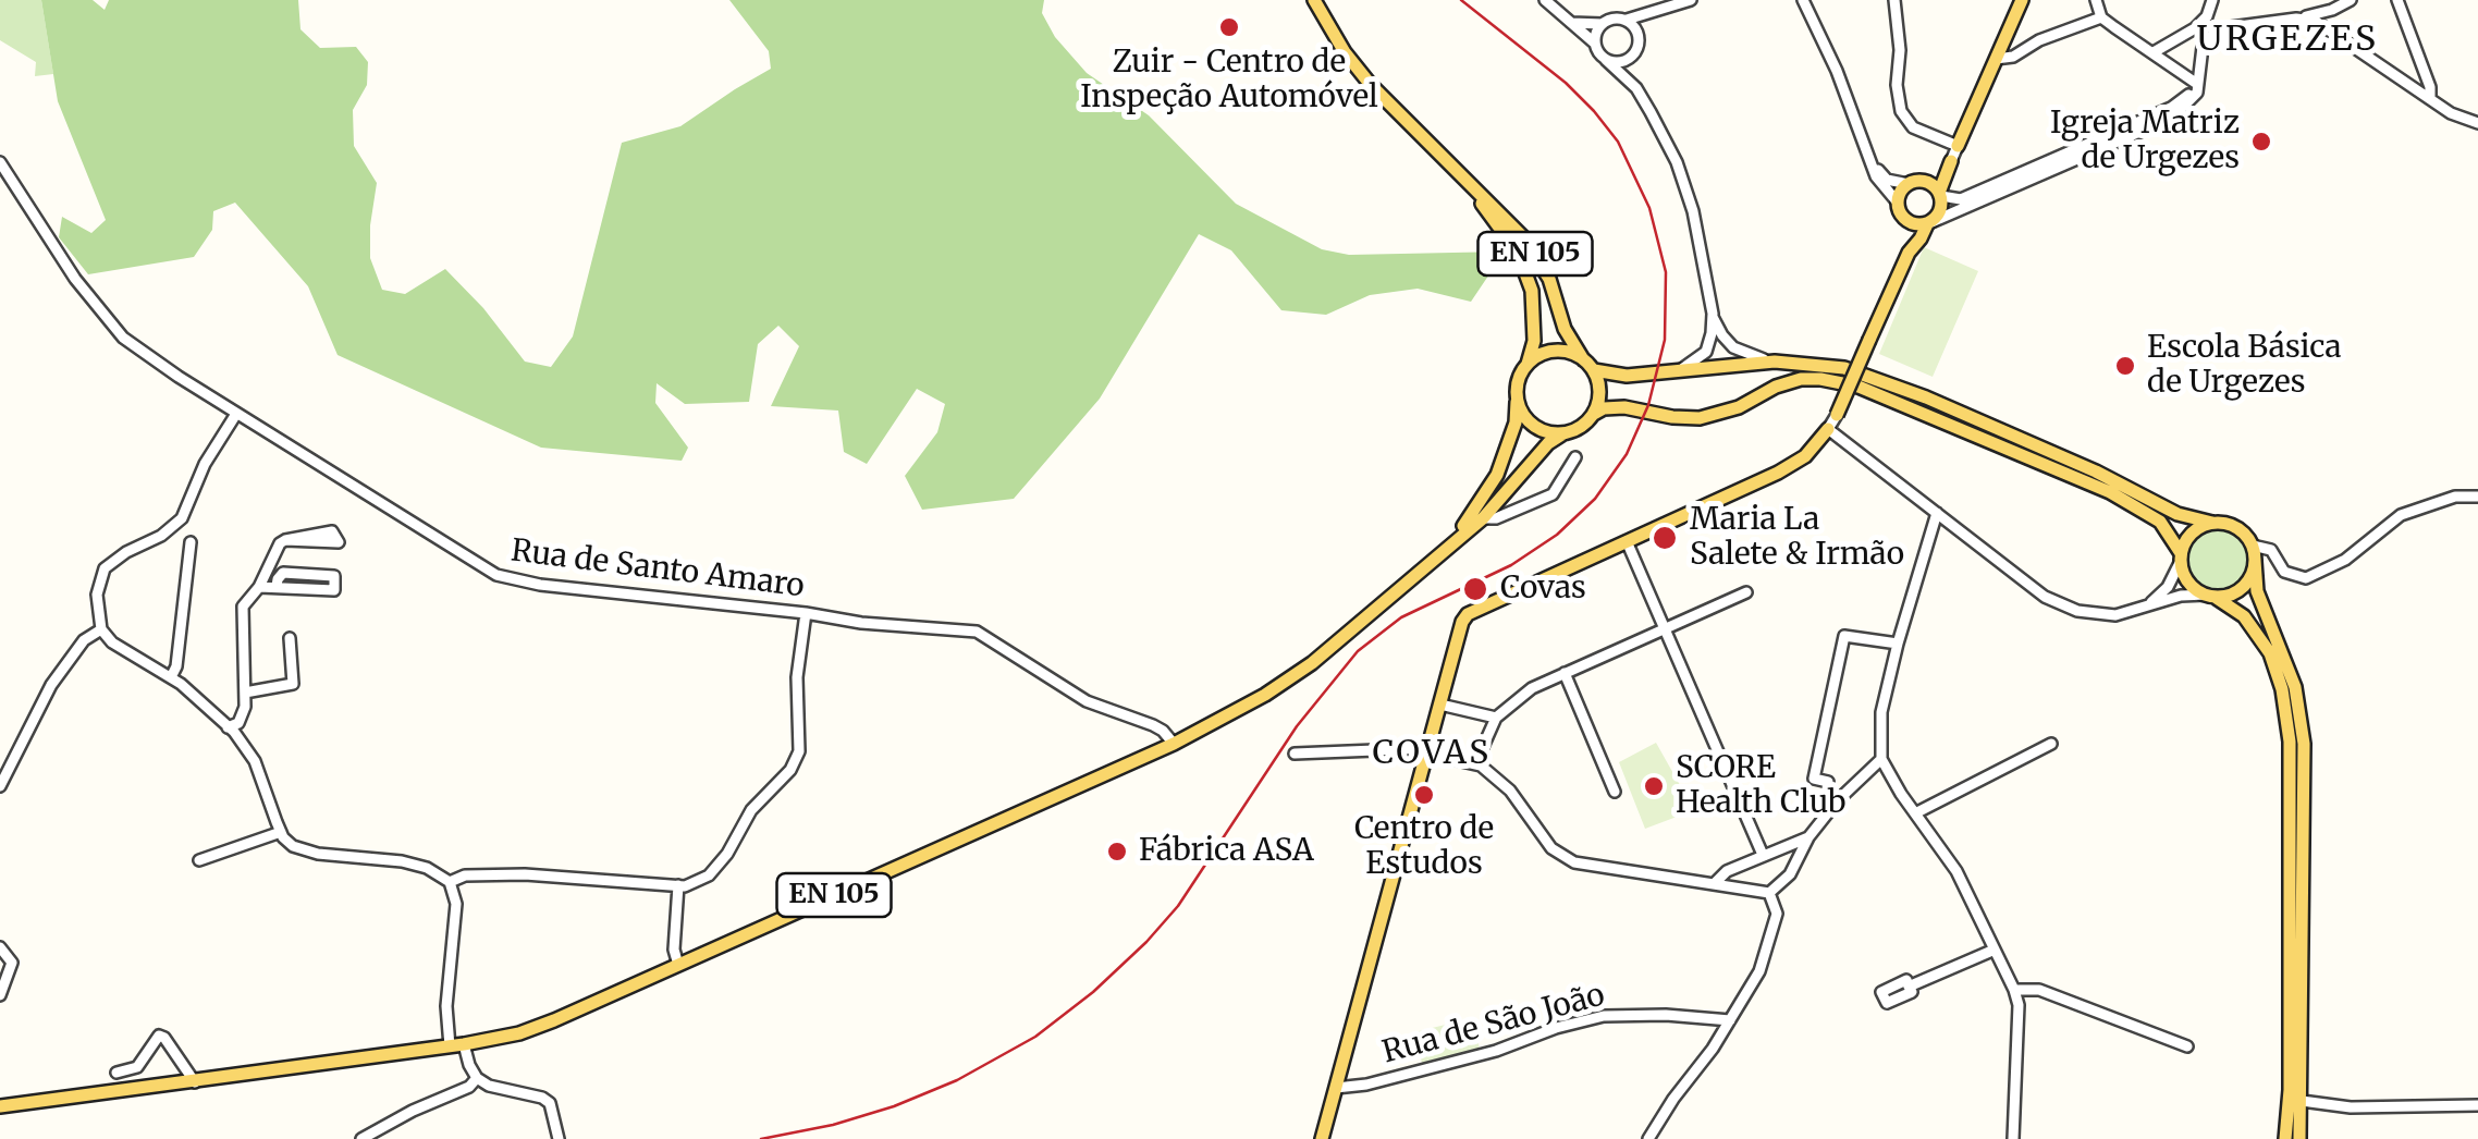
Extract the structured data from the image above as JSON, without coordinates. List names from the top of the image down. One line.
{"streets":{"main road":["EN 105"],"street":["Rua de Santo Amaro","Rua de São João"]},"crossings":[["EN 105","Rua de Santo Amaro"]],"districts":["URGEZES","COVAS"],"places":["Zuir - Centro de Inspeção Automóvel","Igreja Matriz de Urgezes","Escola Básica de Urgezes","Maria La Salete & Irmão","Covas","SCORE Health Club","Centro de Estudos","Fábrica ASA"]}
